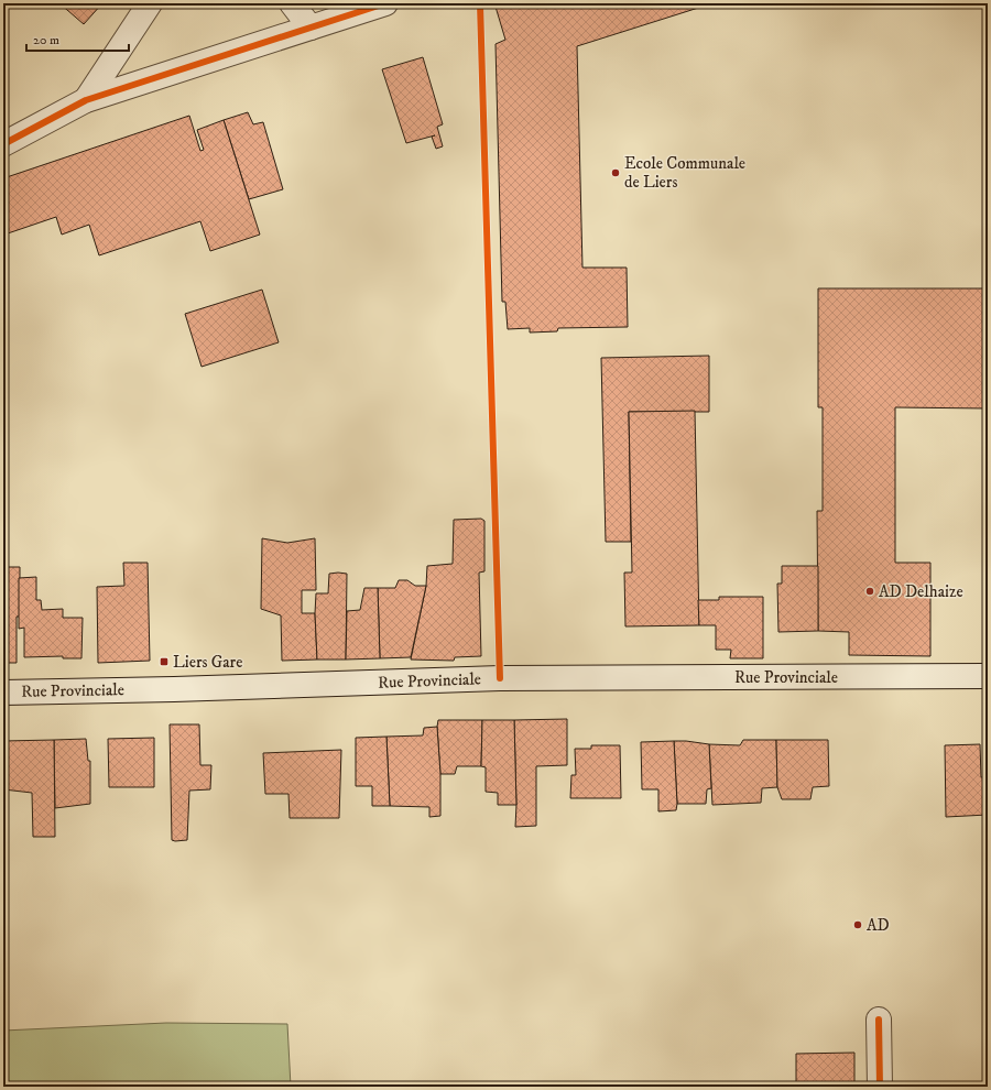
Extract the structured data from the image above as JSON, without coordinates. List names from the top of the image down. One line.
{"streets":{"main road":["Rue Provinciale"]},"places":{"other":["Ecole Communale de Liers","AD Delhaize","AD"],"transit":["Liers Gare"]},"scale_bar":"20 m"}
